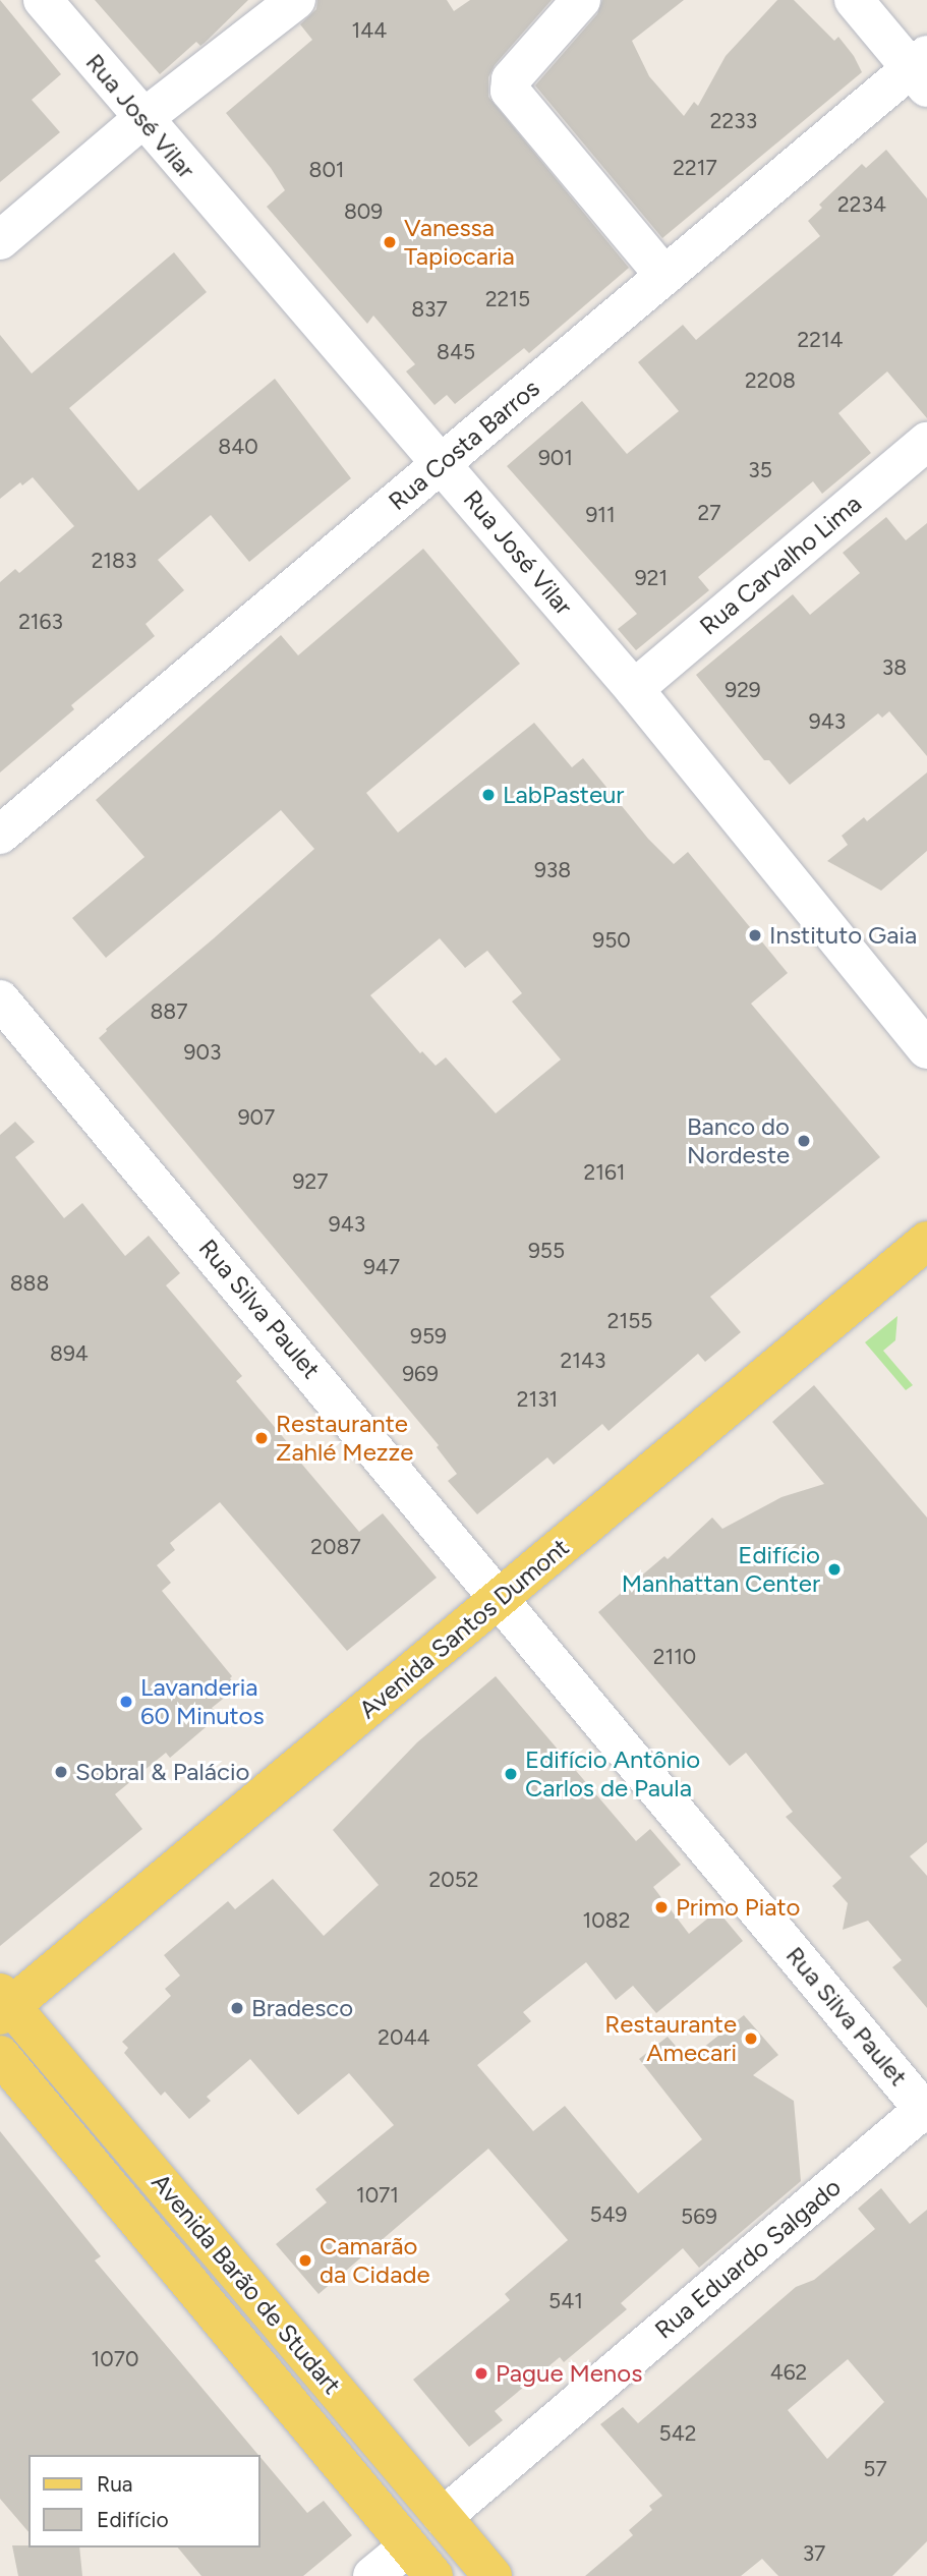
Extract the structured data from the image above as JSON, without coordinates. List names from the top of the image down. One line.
{"streets":{"main road":["Avenida Santos Dumont","Avenida Barão de Studart"],"street":["Rua José Vilar","Rua Costa Barros","Rua Carvalho Lima","Rua Silva Paulet","Rua Eduardo Salgado"]},"crossings":[["Rua José Vilar","Rua Costa Barros"],["Rua José Vilar","Rua Carvalho Lima"],["Rua Silva Paulet","Avenida Santos Dumont"],["Rua Silva Paulet","Rua Eduardo Salgado"],["Avenida Santos Dumont","Avenida Barão de Studart"],["Rua Eduardo Salgado","Avenida Barão de Studart"]],"places":["Vanessa Tapiocaria","LabPasteur","Instituto Gaia","Banco do Nordeste","Restaurante Zahlé Mezze","Edifício Manhattan Center","Lavanderia 60 Minutos","Sobral & Palácio","Edifício Antônio Carlos de Paula","Primo Piato","Bradesco","Restaurante Amecari","Camarão da Cidade","Pague Menos"],"house_numbers":["144","2233","2217","801","2234","809","2215","837","2214","845","2208","840","901","35","27","911","2183","921","2163","38","929","943","938","950","887","903","907","2161","927","943","955","947","888","2155","959","894","2143","969","2131","2087","2110","2052","1082","2044","1071","549","569","541","1070","462","542","57","37"],"legend":["Rua","Edifício"]}
